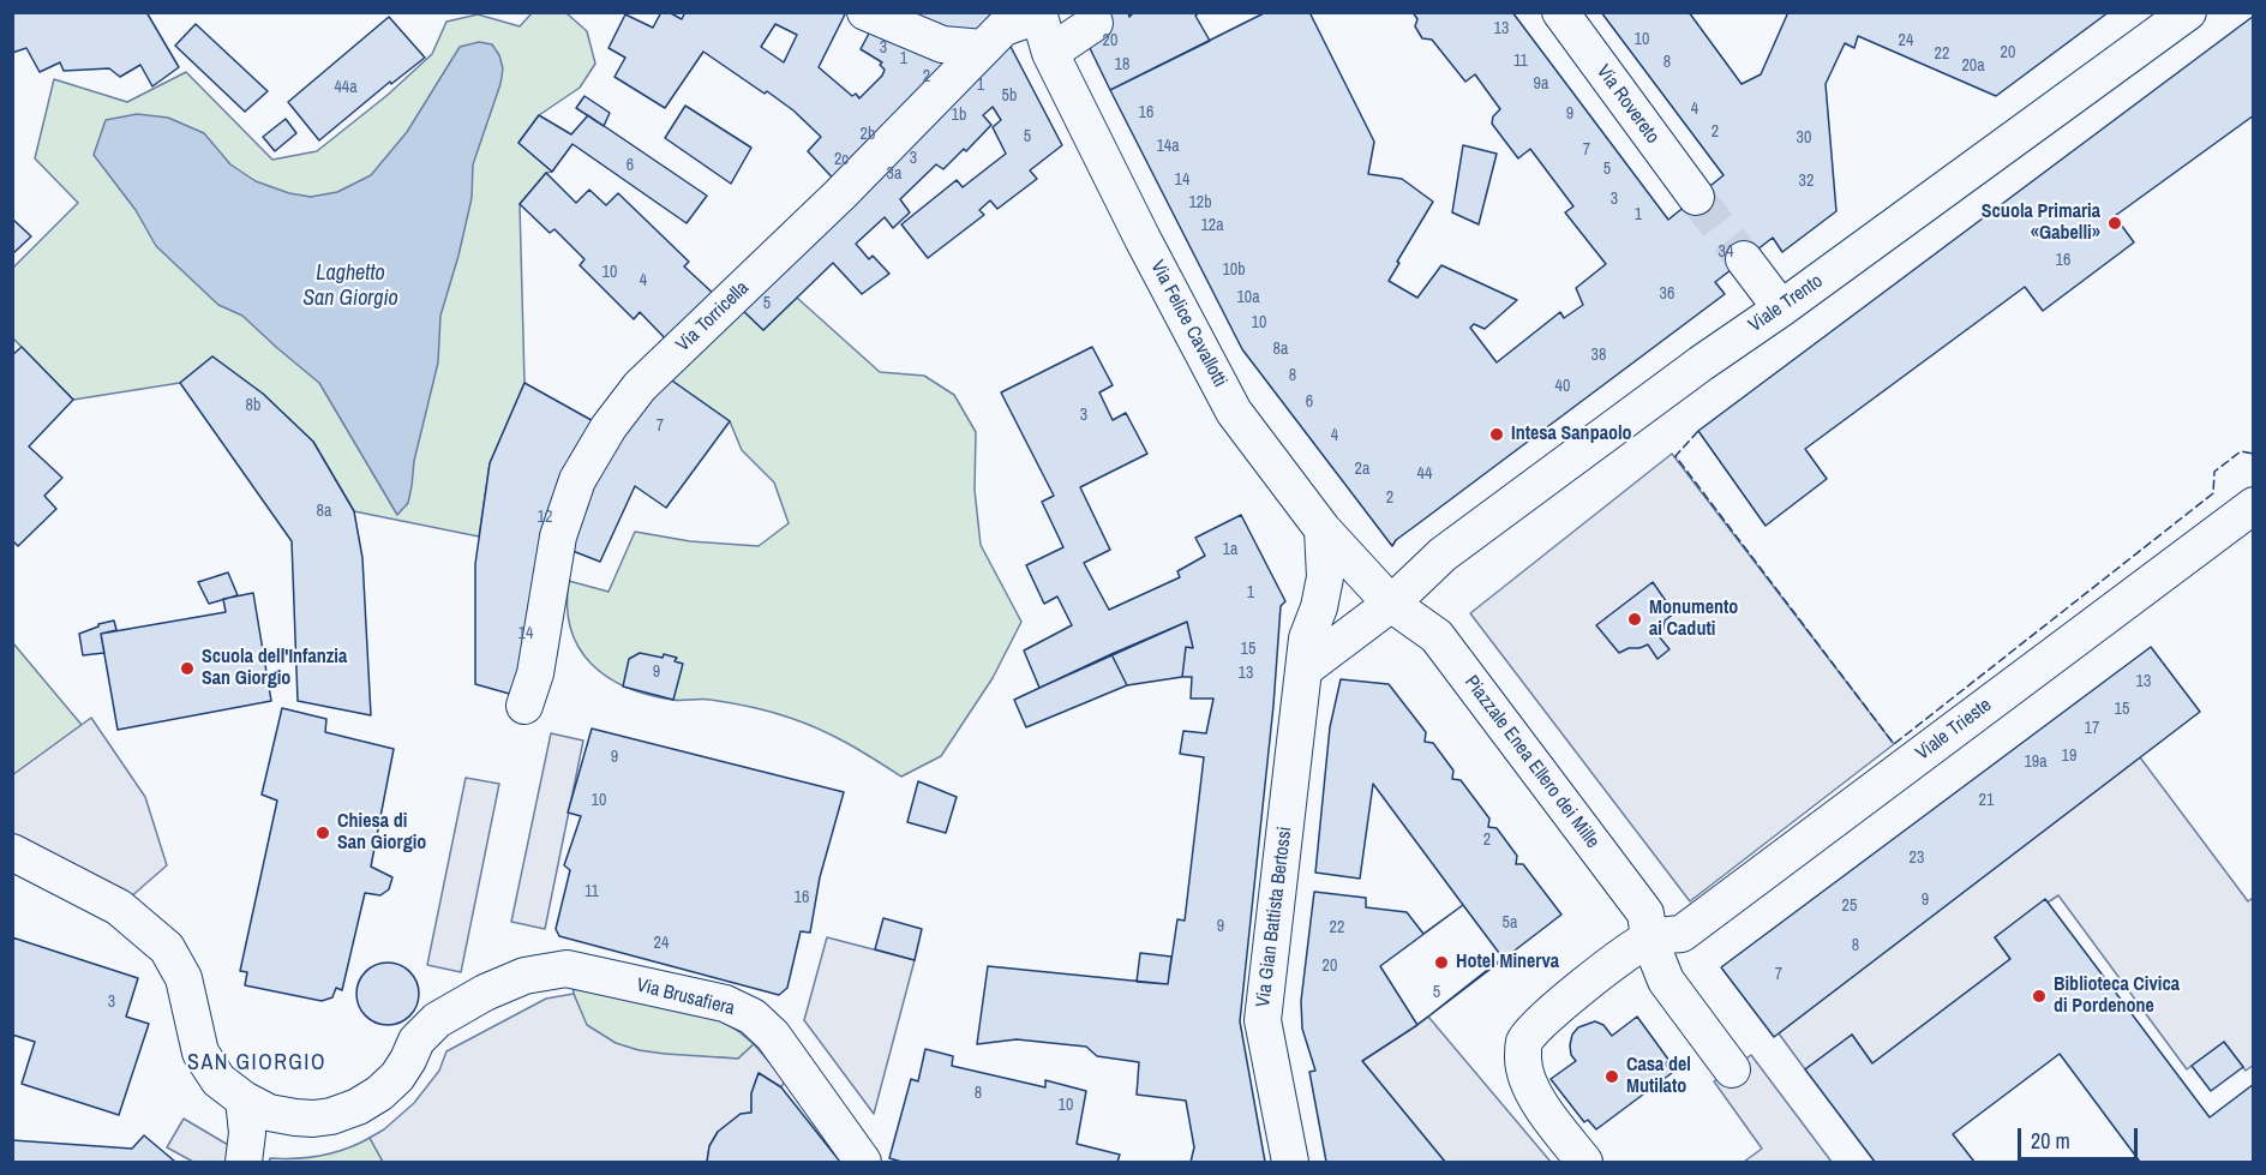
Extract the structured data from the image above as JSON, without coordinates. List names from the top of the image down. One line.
{"streets":{"street":["Via Rovereto","Viale Trento","Via Torricella","Via Felice Cavallotti","Viale Trieste","Piazzale Enea Ellero dei Mille","Via Gian Battista Bertossi","Via Brusafiera"]},"crossings":[["Viale Trento","Via Felice Cavallotti"],["Viale Trento","Piazzale Enea Ellero dei Mille"],["Via Torricella","Via Felice Cavallotti"],["Via Felice Cavallotti","Piazzale Enea Ellero dei Mille"],["Via Felice Cavallotti","Via Gian Battista Bertossi"],["Viale Trieste","Piazzale Enea Ellero dei Mille"]],"districts":["SAN GIORGIO"],"water":["Laghetto San Giorgio"],"places":["Scuola Primaria «Gabelli»","Intesa Sanpaolo","Monumento ai Caduti","Scuola dell'Infanzia San Giorgio","Chiesa di San Giorgio","Hotel Minerva","Biblioteca Civica di Pordenone","Casa del Mutilato"],"house_numbers":["13","10","20","24","3","20","22","1","11","8","18","20a","2","9a","1","44a","5b","4","16","9","1b","2","2b","5","30","14a","7","3","2c","6","5","3a","14","32","3","12b","1","12a","34","16","10b","10","4","36","10a","5","10","8a","38","8","40","6","8b","3","7","4","2a","44","2","8a","12","1a","1","14","15","9","13","13","15","17","19","9","19a","10","21","2","23","11","16","9","25","5a","9","22","24","8","20","7","5","3","8","10"],"scale_bar":"20 m"}
